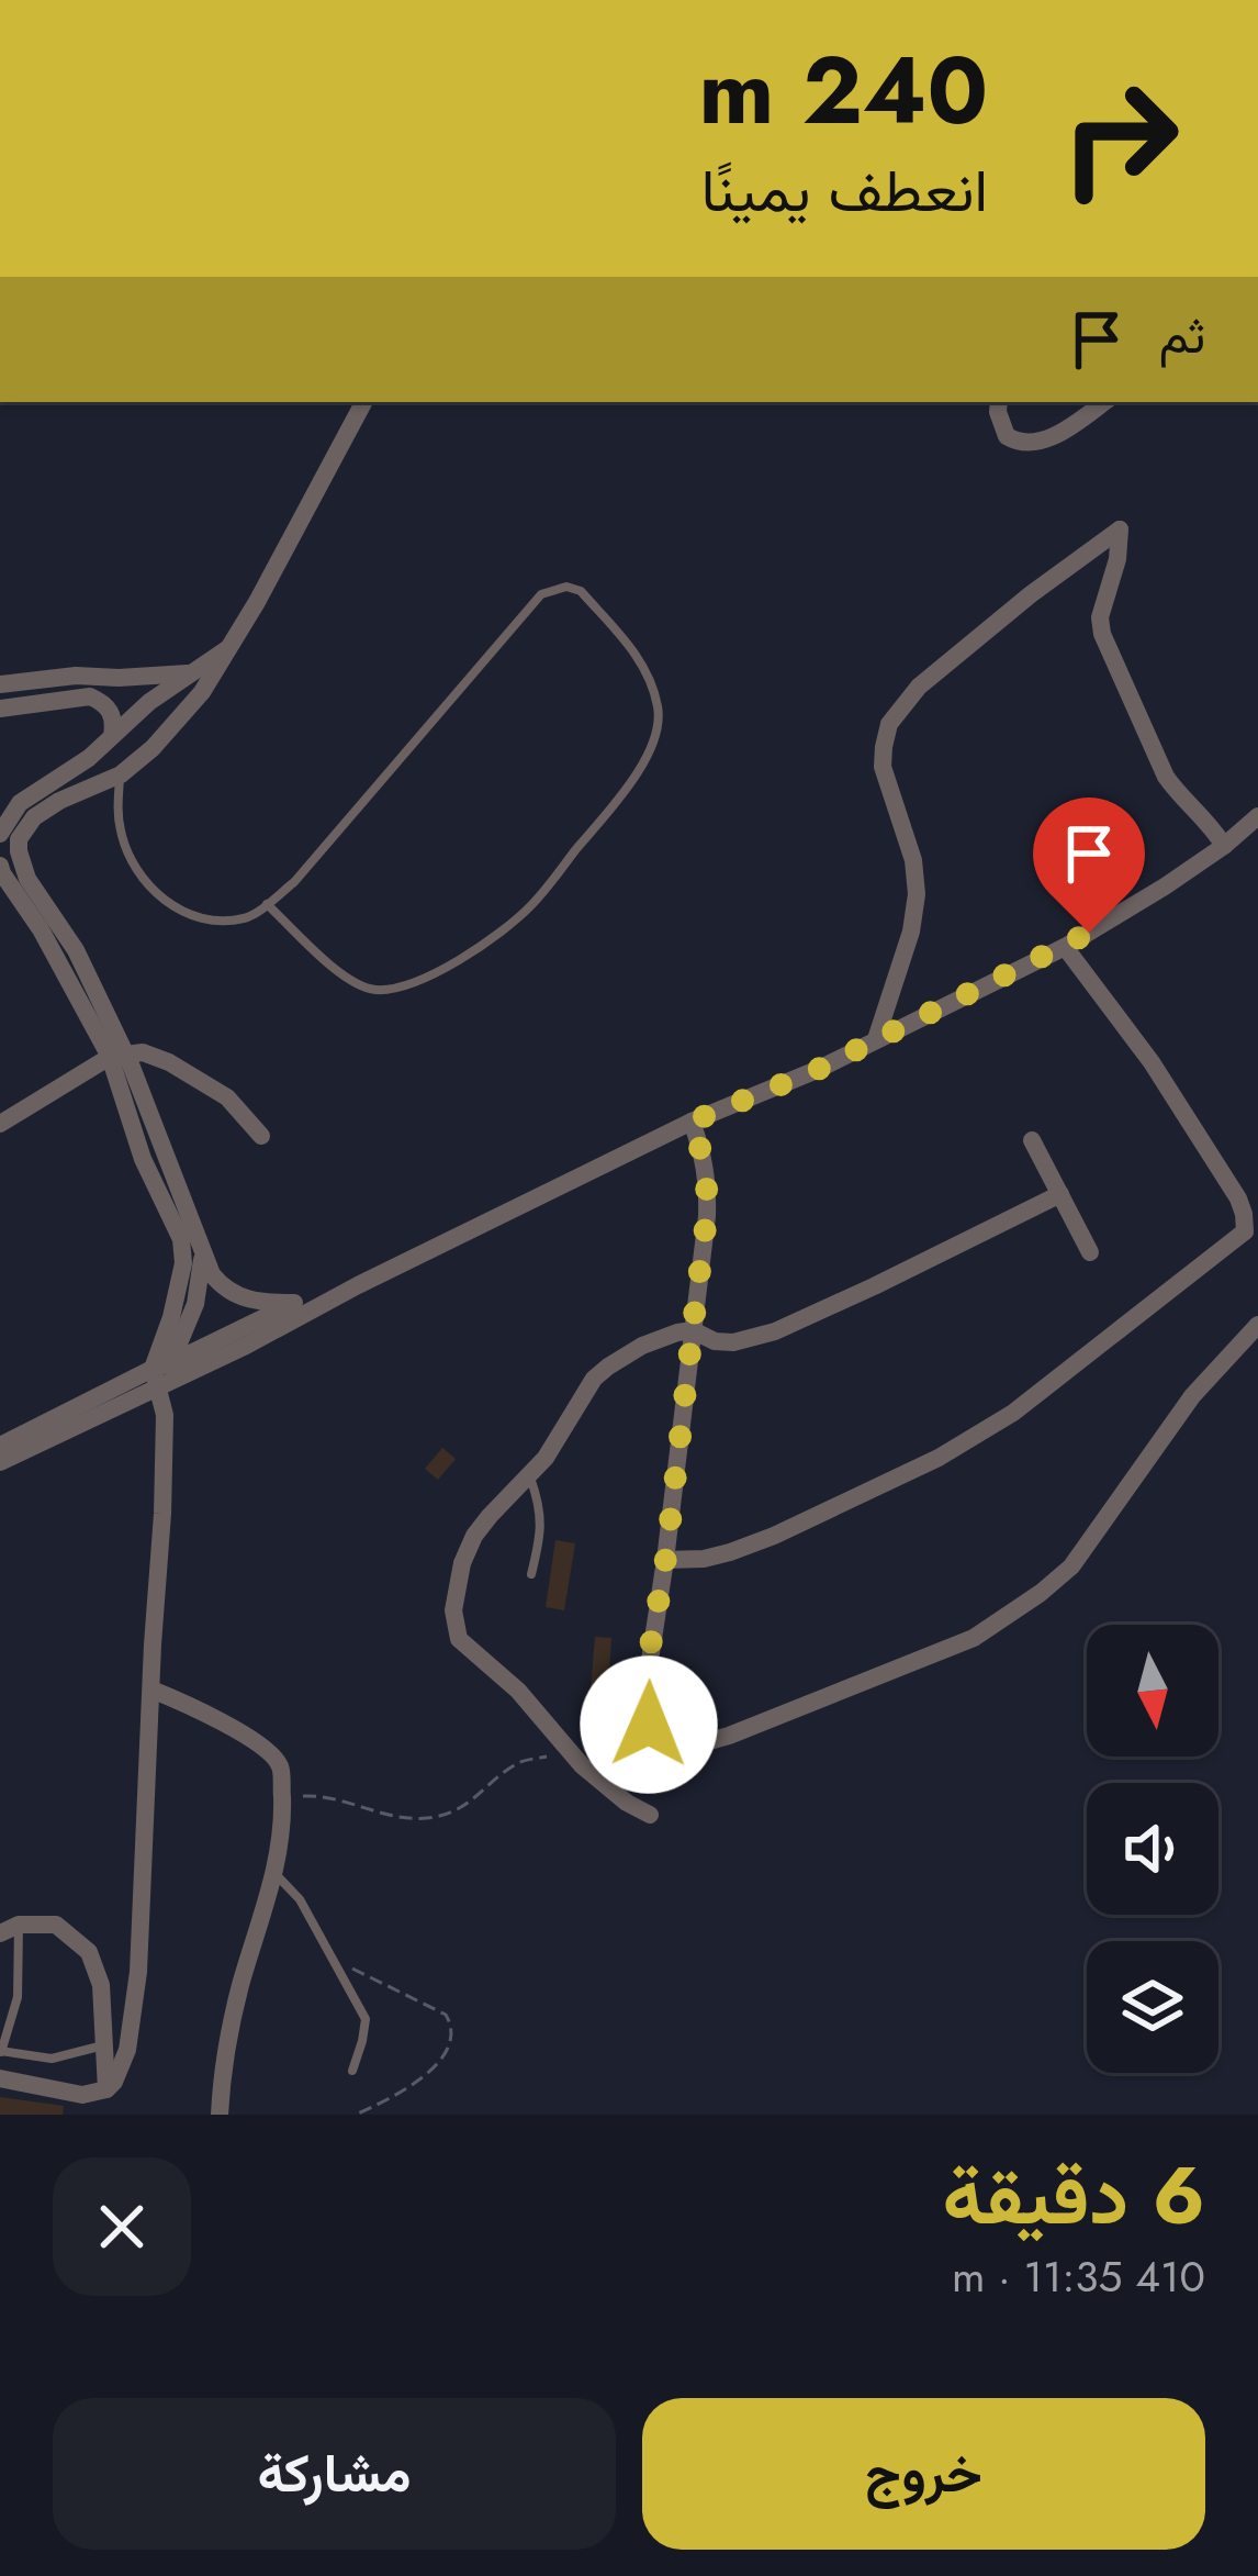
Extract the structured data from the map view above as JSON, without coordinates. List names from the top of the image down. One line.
{"north":"bottom","page":{"turn":["240 m","انعطف يمينًا"],"then":"ثم","heading":["6 دقيقة","410 m · 11:35"],"buttons":["خروج","مشاركة"]}}
